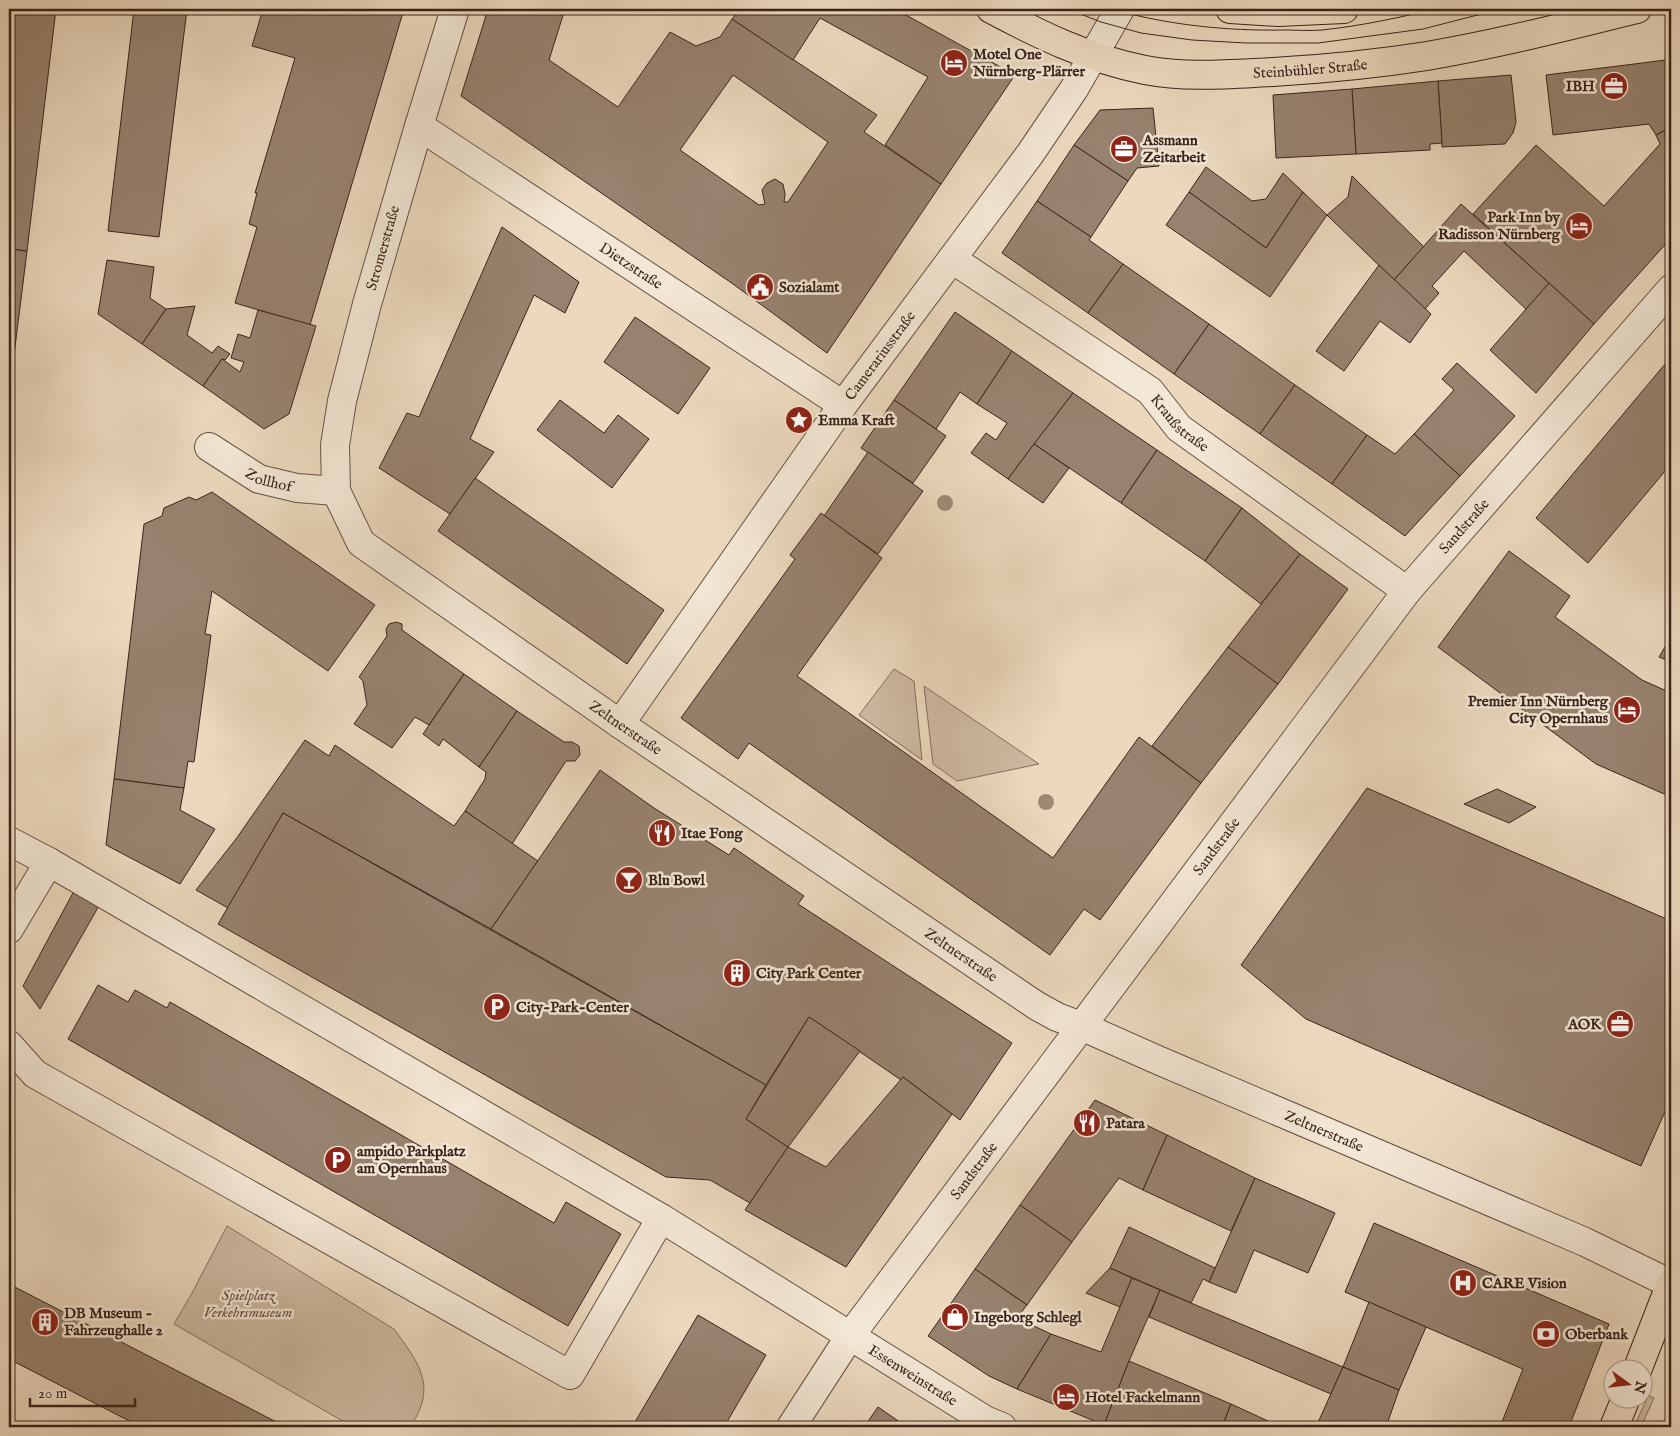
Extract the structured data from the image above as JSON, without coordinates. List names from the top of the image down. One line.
{"streets":{"main road":["Steinbühler Straße"],"street":["Stromerstraße","Dietzstraße","Camerariusstraße","Kraußstraße","Zollhof","Sandstraße","Zeltnerstraße","Essenweinstraße"]},"crossings":[["Steinbühler Straße","Camerariusstraße"],["Stromerstraße","Dietzstraße"],["Stromerstraße","Zollhof"],["Stromerstraße","Zeltnerstraße"],["Dietzstraße","Camerariusstraße"],["Camerariusstraße","Kraußstraße"],["Camerariusstraße","Zeltnerstraße"],["Kraußstraße","Sandstraße"],["Zollhof","Zeltnerstraße"],["Sandstraße","Zeltnerstraße"],["Sandstraße","Essenweinstraße"]],"parks":["Spielplatz Verkehrsmuseum"],"places":{"hotel":["Motel One Nürnberg-Plärrer","Park Inn by Radisson Nürnberg","Premier Inn Nürnberg City Opernhaus","Hotel Fackelmann"],"office":["IBH","Assmann Zeitarbeit","AOK"],"public building":["Sozialamt"],"place":["Emma Kraft"],"restaurant":["Itae Fong","Patara"],"bar":["Blu Bowl"],"building":["City Park Center","DB Museum - Fahrzeughalle 2"],"parking":["City-Park-Center","ampido Parkplatz am Opernhaus"],"hospital":["CARE Vision"],"shop":["Ingeborg Schlegl"],"bank":["Oberbank"]},"scale_bar":"20 m","north":"right"}
